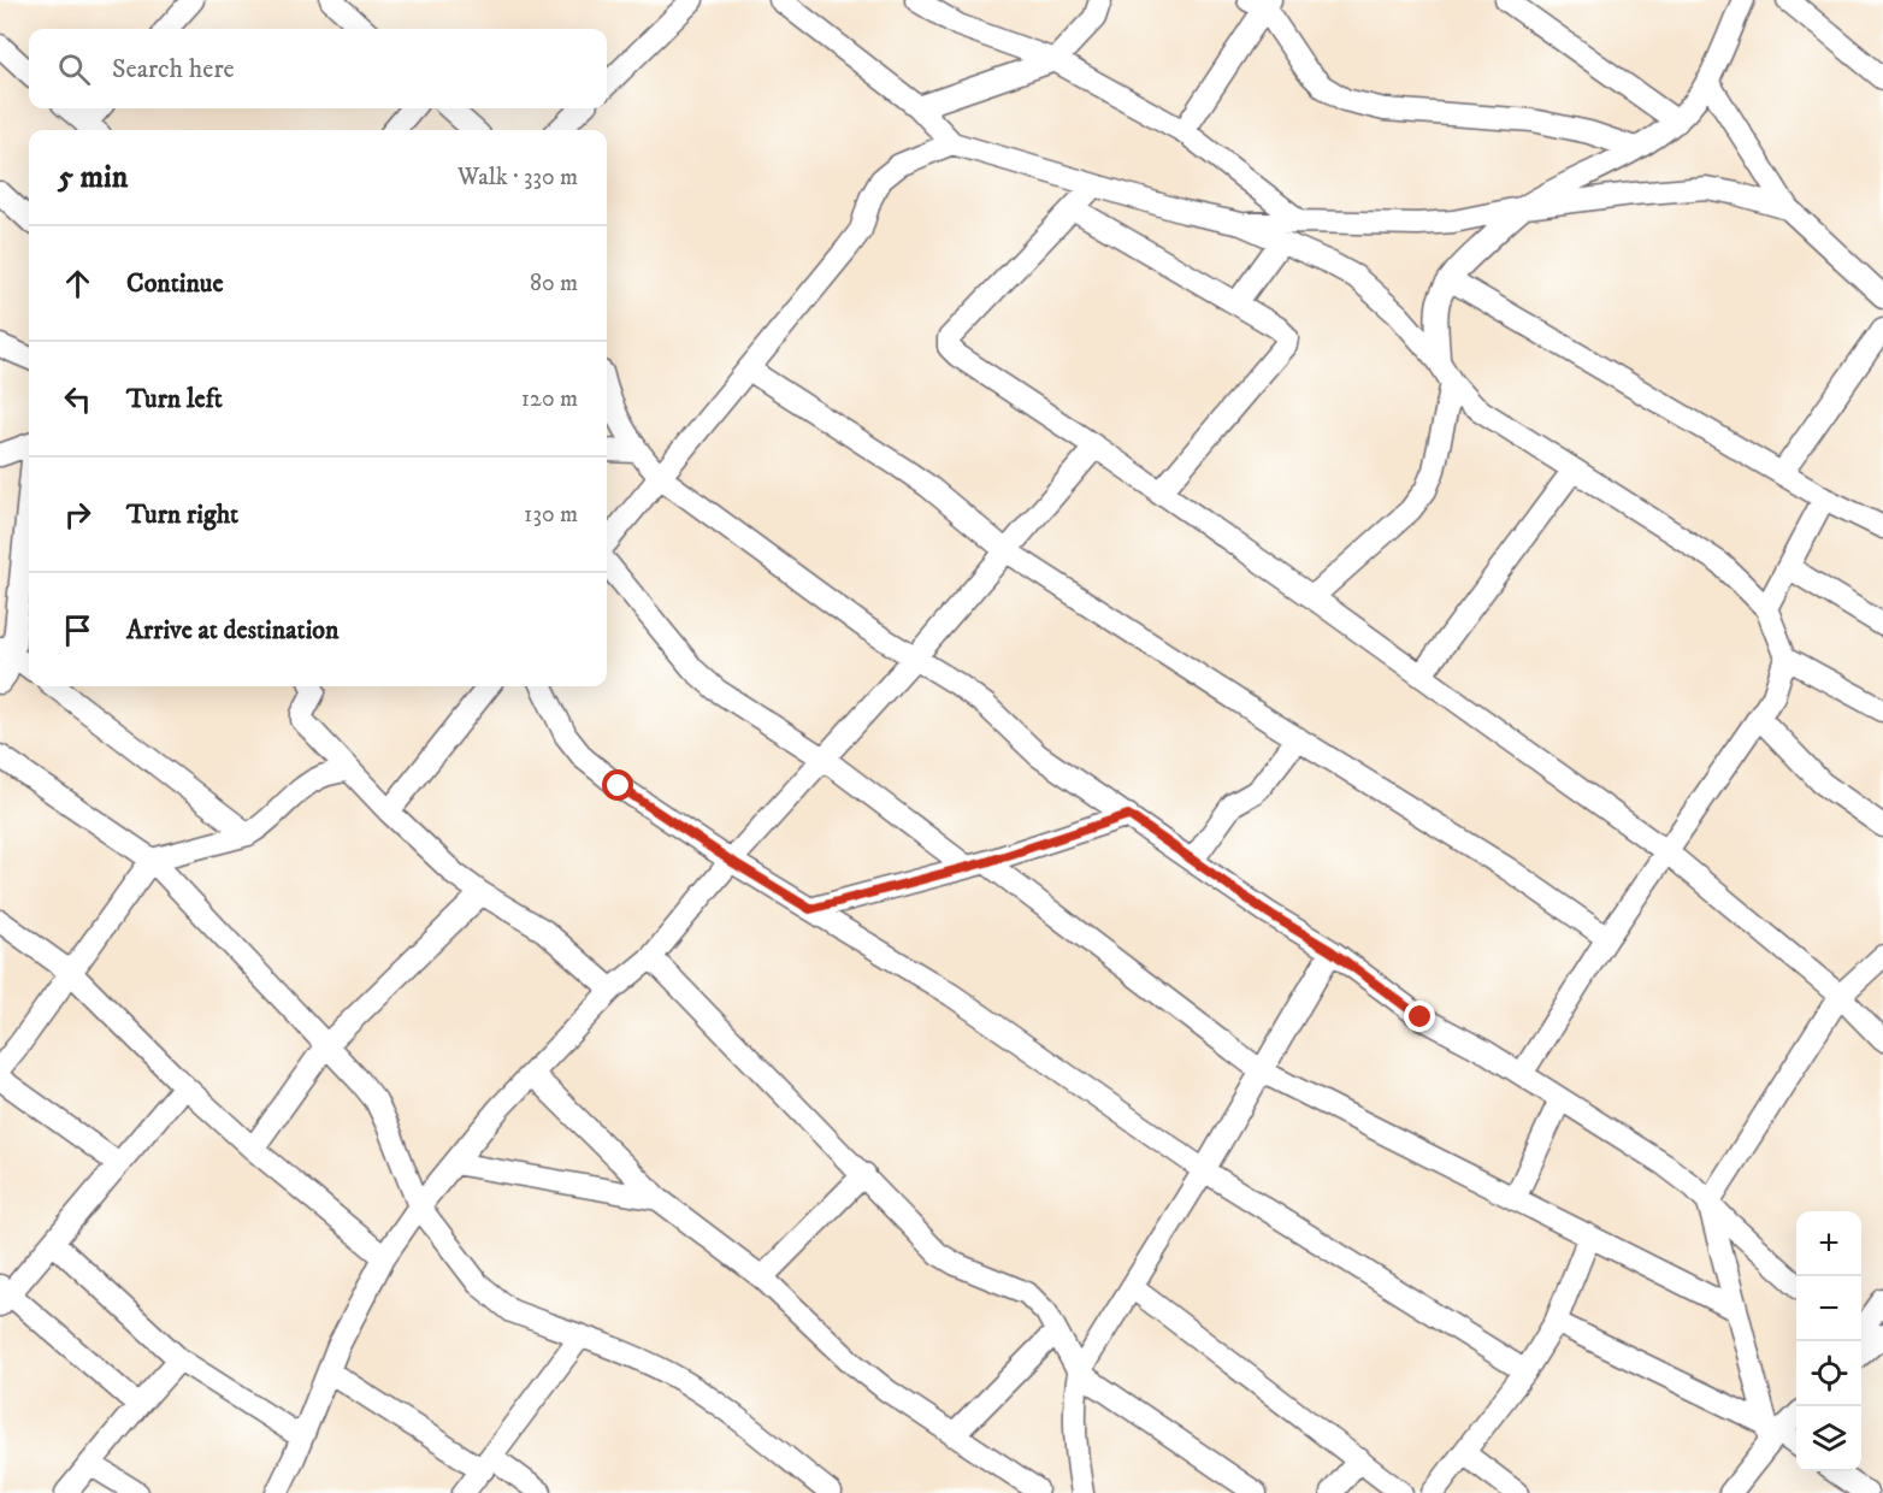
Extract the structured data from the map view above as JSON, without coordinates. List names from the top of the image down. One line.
{"page":{"search":"Search here","heading":["5 min","Walk · 330 m"],"list":[["Continue","80 m"],["Turn left","120 m"],["Turn right","130 m"],"Arrive at destination"],"map_buttons":["+","−"]}}
